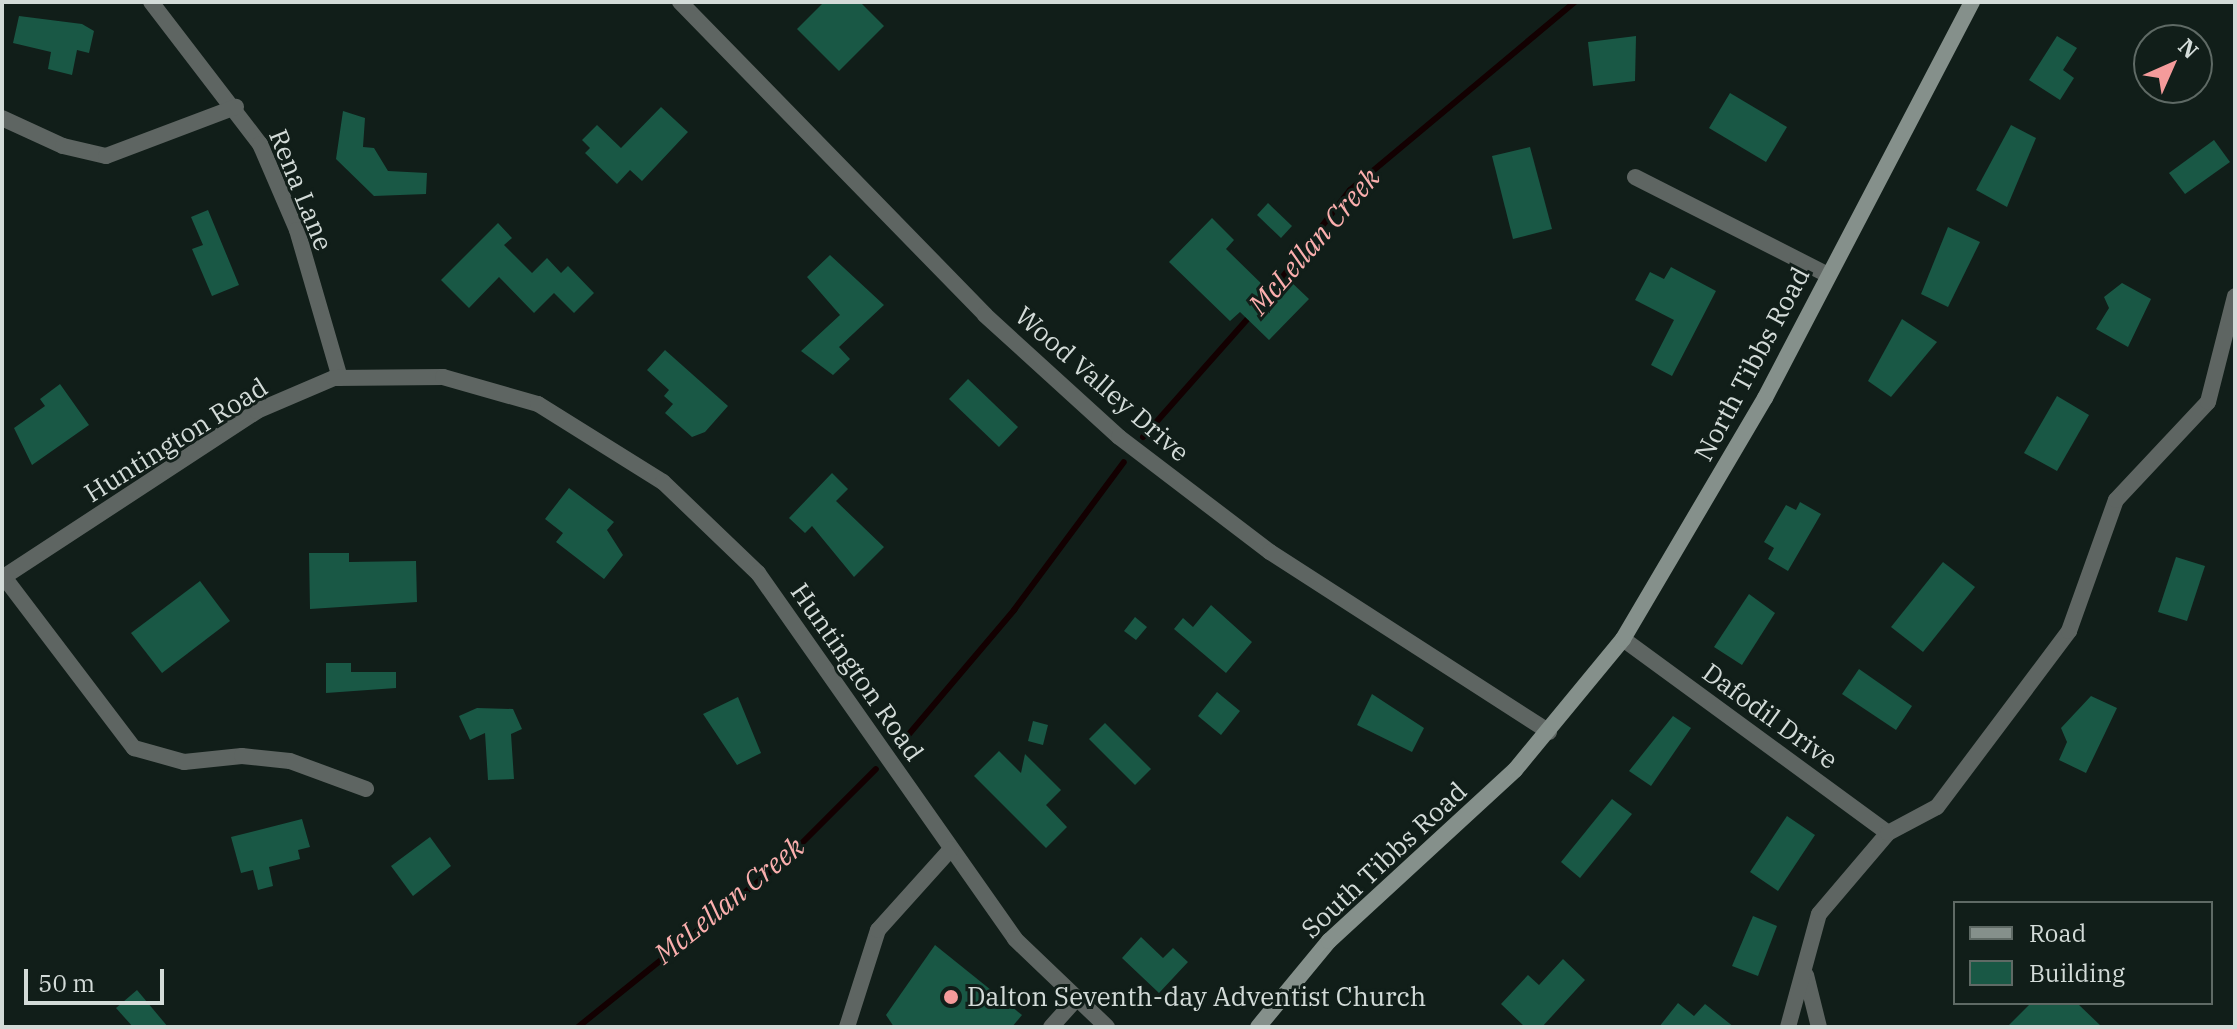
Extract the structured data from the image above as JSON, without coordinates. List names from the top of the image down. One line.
{"streets":{"street":["Rena Lane","North Tibbs Road","Wood Valley Drive","Huntington Road","Dafodil Drive","South Tibbs Road"]},"crossings":[["Rena Lane","Huntington Road"],["North Tibbs Road","Wood Valley Drive"],["North Tibbs Road","Dafodil Drive"],["North Tibbs Road","South Tibbs Road"],["Wood Valley Drive","South Tibbs Road"]],"water":["McLellan Creek"],"places":["Dalton Seventh-day Adventist Church"],"legend":["Road","Building"],"scale_bar":"50 m","north":"top right"}
